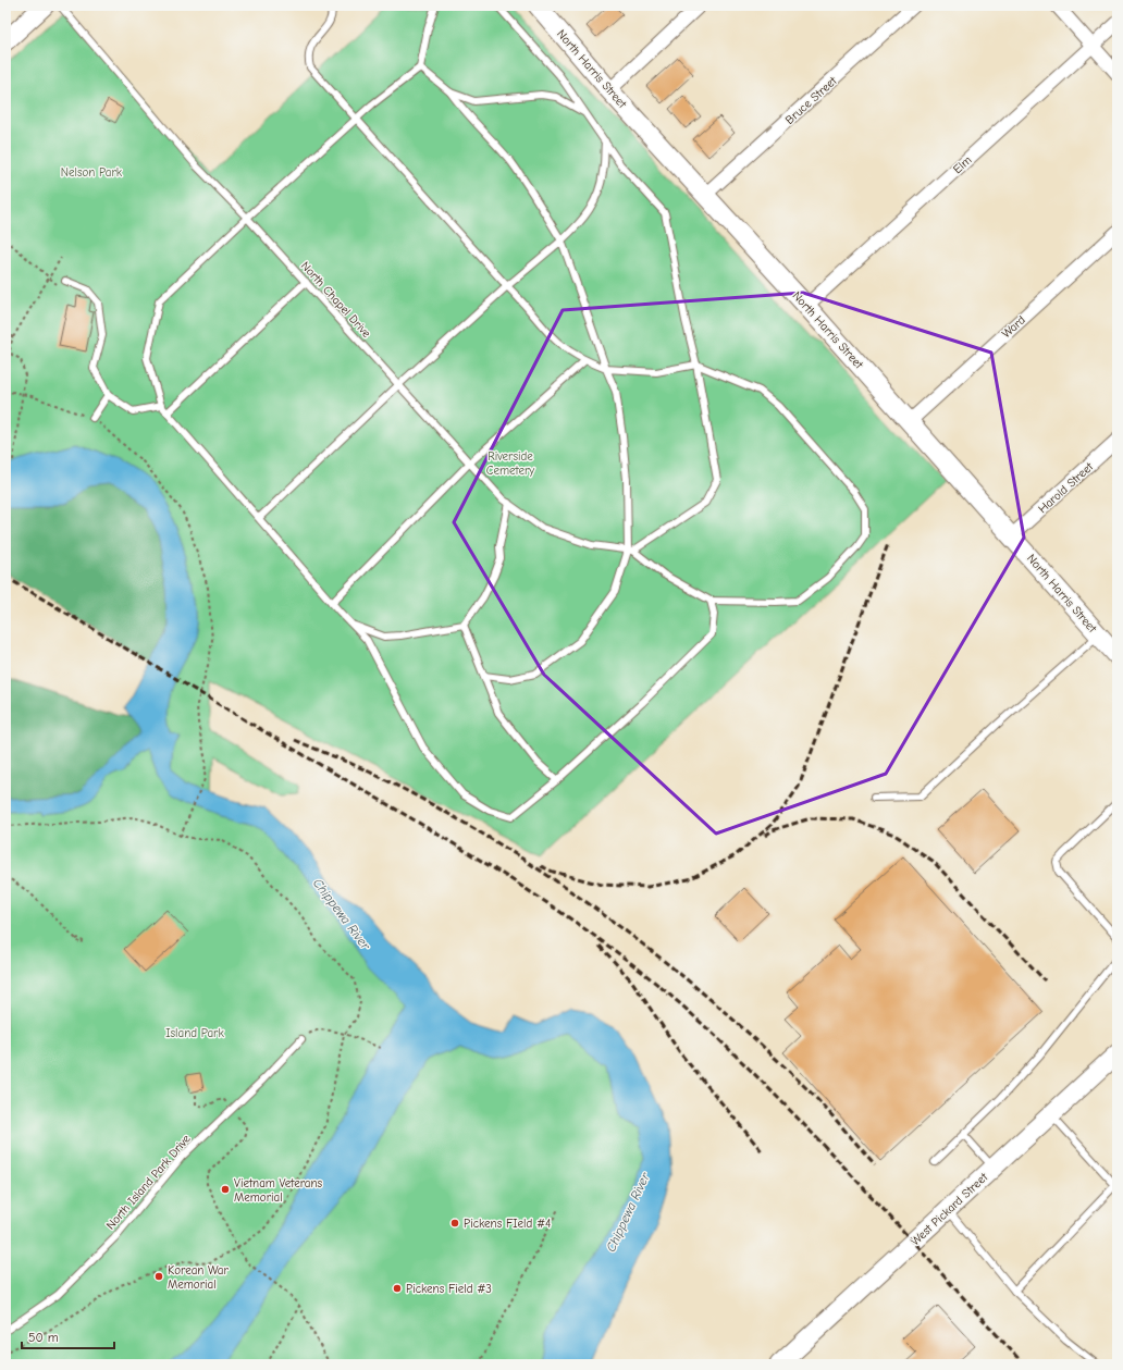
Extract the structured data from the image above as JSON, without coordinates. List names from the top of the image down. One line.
{"streets":{"street":["North Harris Street","Bruce Street","Elm","Ward","Harold Street","West Pickard Street"],"lane":["North Chapel Drive","North Island Park Drive"]},"crossings":[["North Harris Street","Bruce Street"],["North Harris Street","Elm"],["North Harris Street","Ward"],["North Harris Street","Harold Street"]],"water":["Chippewa River"],"parks":["Nelson Park","Riverside Cemetery","Island Park"],"places":["Vietnam Veterans Memorial","Pickens FIeld #4","Korean War Memorial","Pickens Field #3"],"scale_bar":"50 m"}
